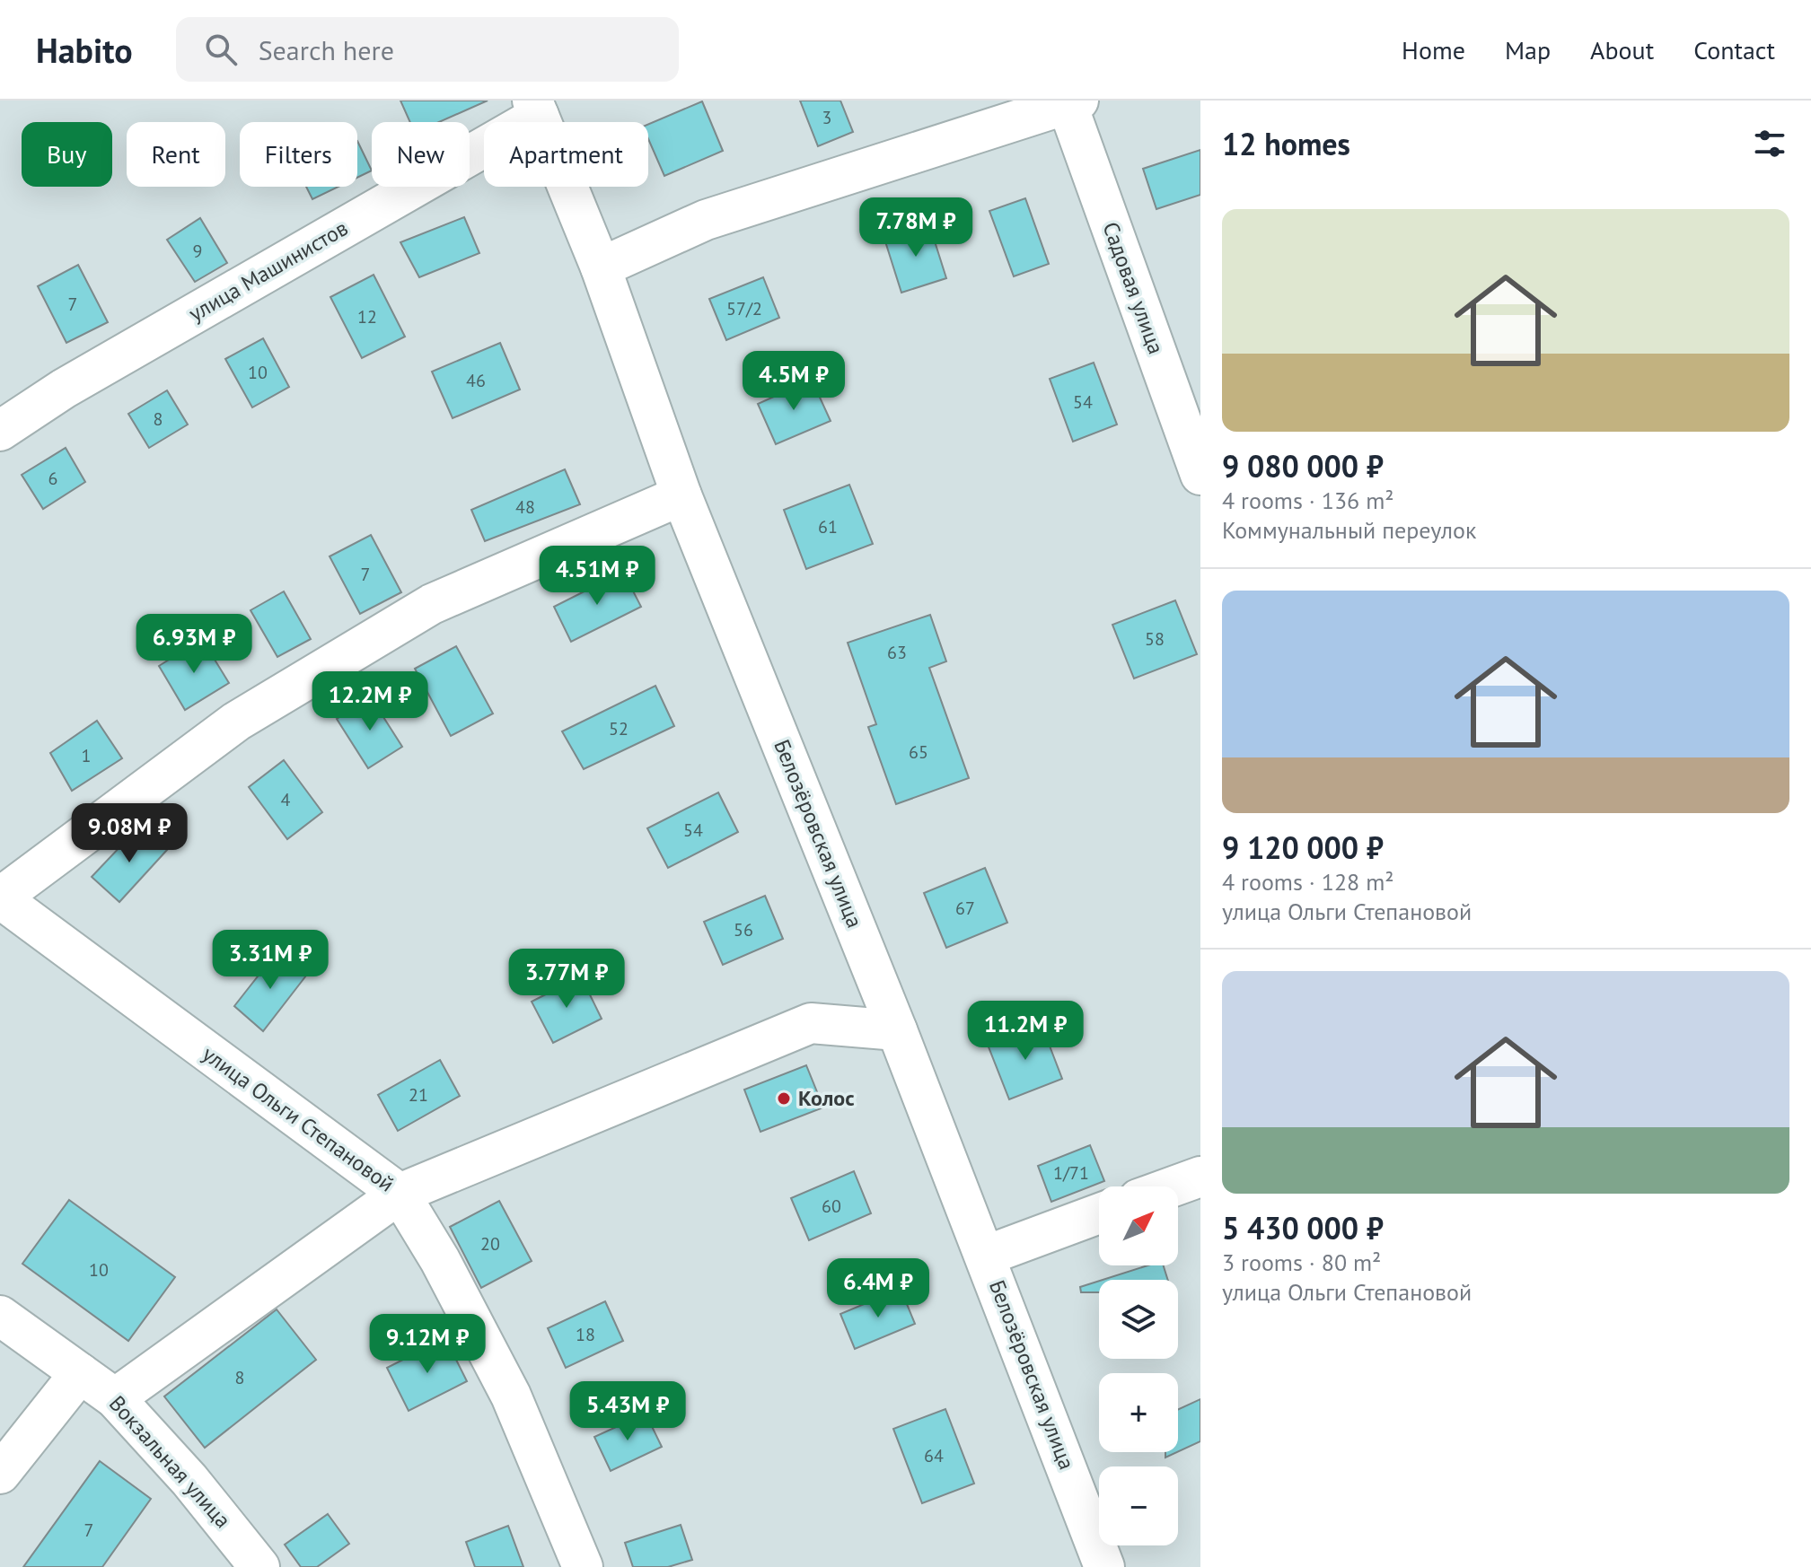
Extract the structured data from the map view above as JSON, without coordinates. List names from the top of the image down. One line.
{"streets":{"street":["улица Машинистов","Садовая улица","Белозёровская улица","улица Ольги Степановой","Вокзальная улица"]},"crossings":[["улица Машинистов","Белозёровская улица"]],"places":["Колос"],"house_numbers":["3","9","7","57/2","12","10","46","54","8","6","48","61","7","58","63","52","65","1","4","54","67","56","21","1/71","60","20","10","18","8","64","7"],"north":"top right","page":{"header":"Habito","search":"Search here","nav":["Home","Map","About","Contact"],"heading":"12 homes","chip":["Buy","Rent","Filters","New","Apartment"],"list":[{"name":"9 080 000 ₽","note":"4 rooms · 136 m² · Коммунальный переулок"},{"name":"9 120 000 ₽","note":"4 rooms · 128 m² · улица Ольги Степановой"},{"name":"5 430 000 ₽","note":"3 rooms · 80 m² · улица Ольги Степановой"}],"price":["7.78M ₽","4.5M ₽","4.51M ₽","6.93M ₽","12.2M ₽","9.08M ₽","3.31M ₽","3.77M ₽","11.2M ₽","6.4M ₽","9.12M ₽","5.43M ₽"],"map_buttons":["+","−"]}}
